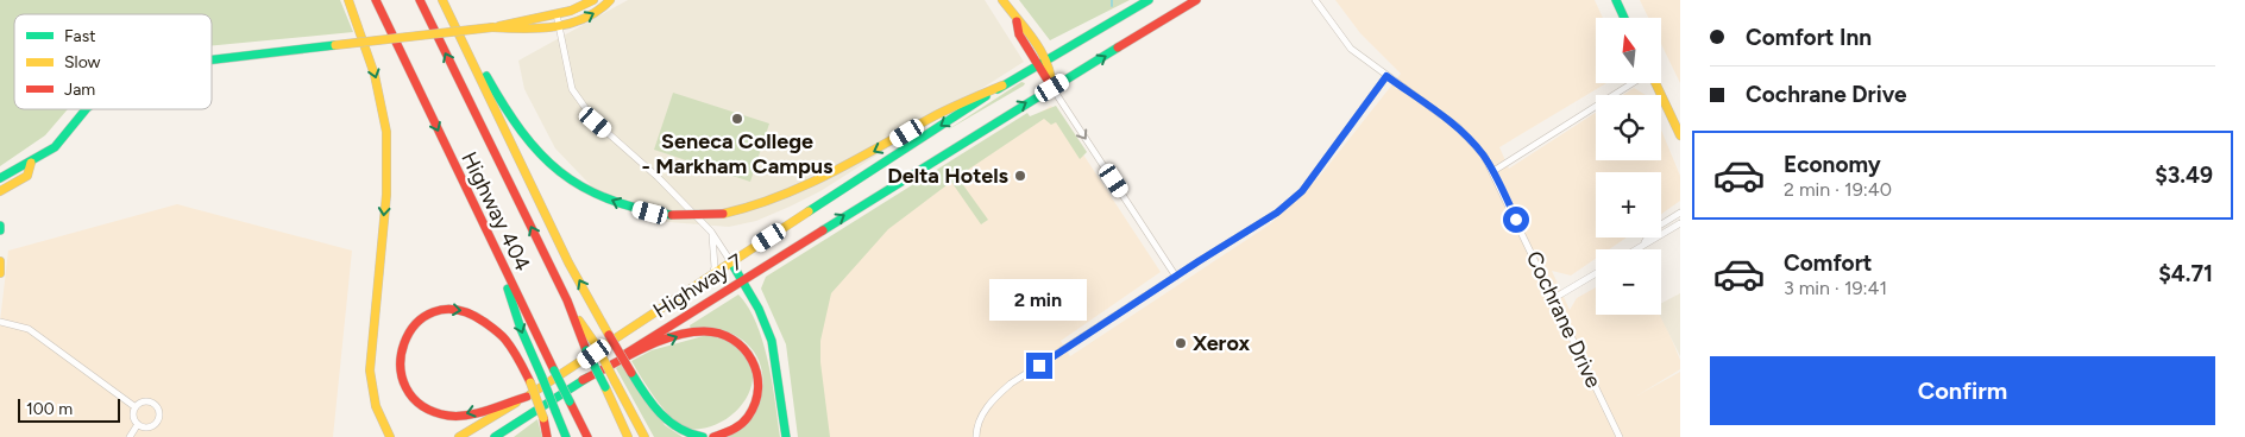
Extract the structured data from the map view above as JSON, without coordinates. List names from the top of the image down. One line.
{"streets":{"main road":["Highway 404","Highway 7"],"street":["Cochrane Drive"]},"places":["Seneca College - Markham Campus","Delta Hotels","Xerox"],"legend":["Fast","Slow","Jam"],"scale_bar":"100 m","north":"top","page":{"banner":["Comfort Inn","Cochrane Drive"],"map_buttons":["+","−"],"list":[{"name":"Economy","note":"2 min · 19:40","value":"$3.49"},{"name":"Comfort","note":"3 min · 19:41","value":"$4.71"}],"bubble":"2 min","buttons":"Confirm","scale":"100 m"}}
